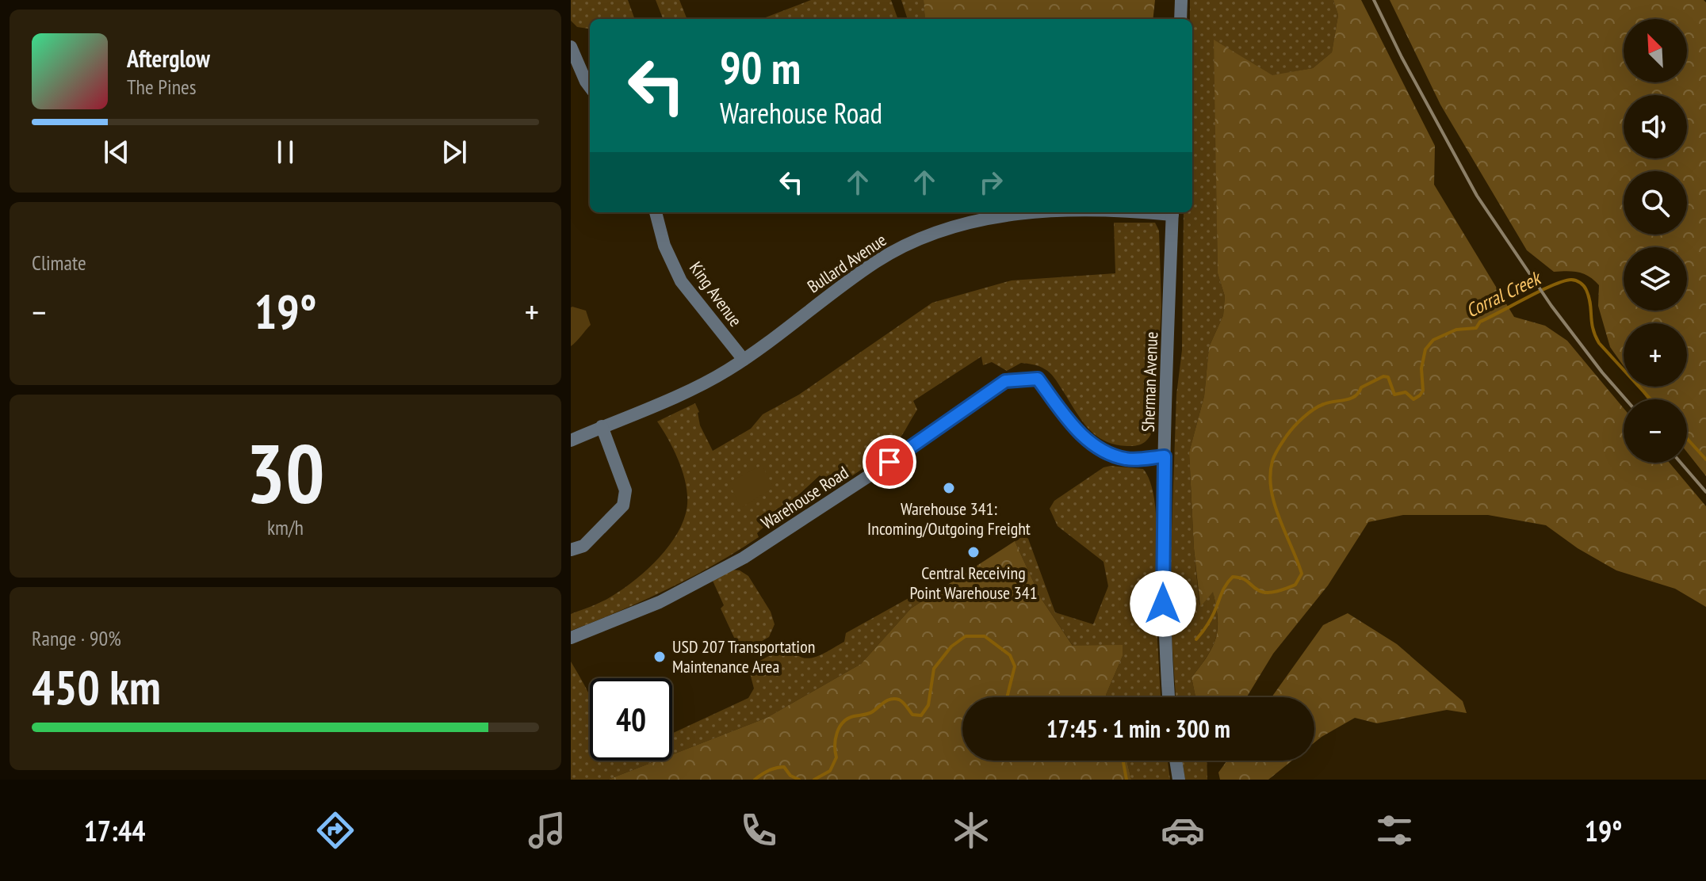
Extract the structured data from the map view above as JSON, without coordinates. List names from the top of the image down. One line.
{"streets":{"street":["Bullard Avenue","King Avenue","Sherman Avenue","Warehouse Road"]},"crossings":[["Bullard Avenue","King Avenue"],["Bullard Avenue","Sherman Avenue"],["Sherman Avenue","Warehouse Road"]],"water":["Corral Creek"],"places":["Warehouse 341: Incoming/Outgoing Freight","Central Receiving Point Warehouse 341","USD 207 Transportation Maintenance Area"],"north":"top left","page":{"map_buttons":["+","−"],"turn":["90 m","Warehouse Road"],"song":["Afterglow","The Pines"],"tile":["Climate",["30","km/h"],["Range · 90%","450 km"]],"heat":["−","19°","+"],"limit":"40","trip":"17:45 · 1 min · 300 m","tabs":["17:44","19°"]}}
